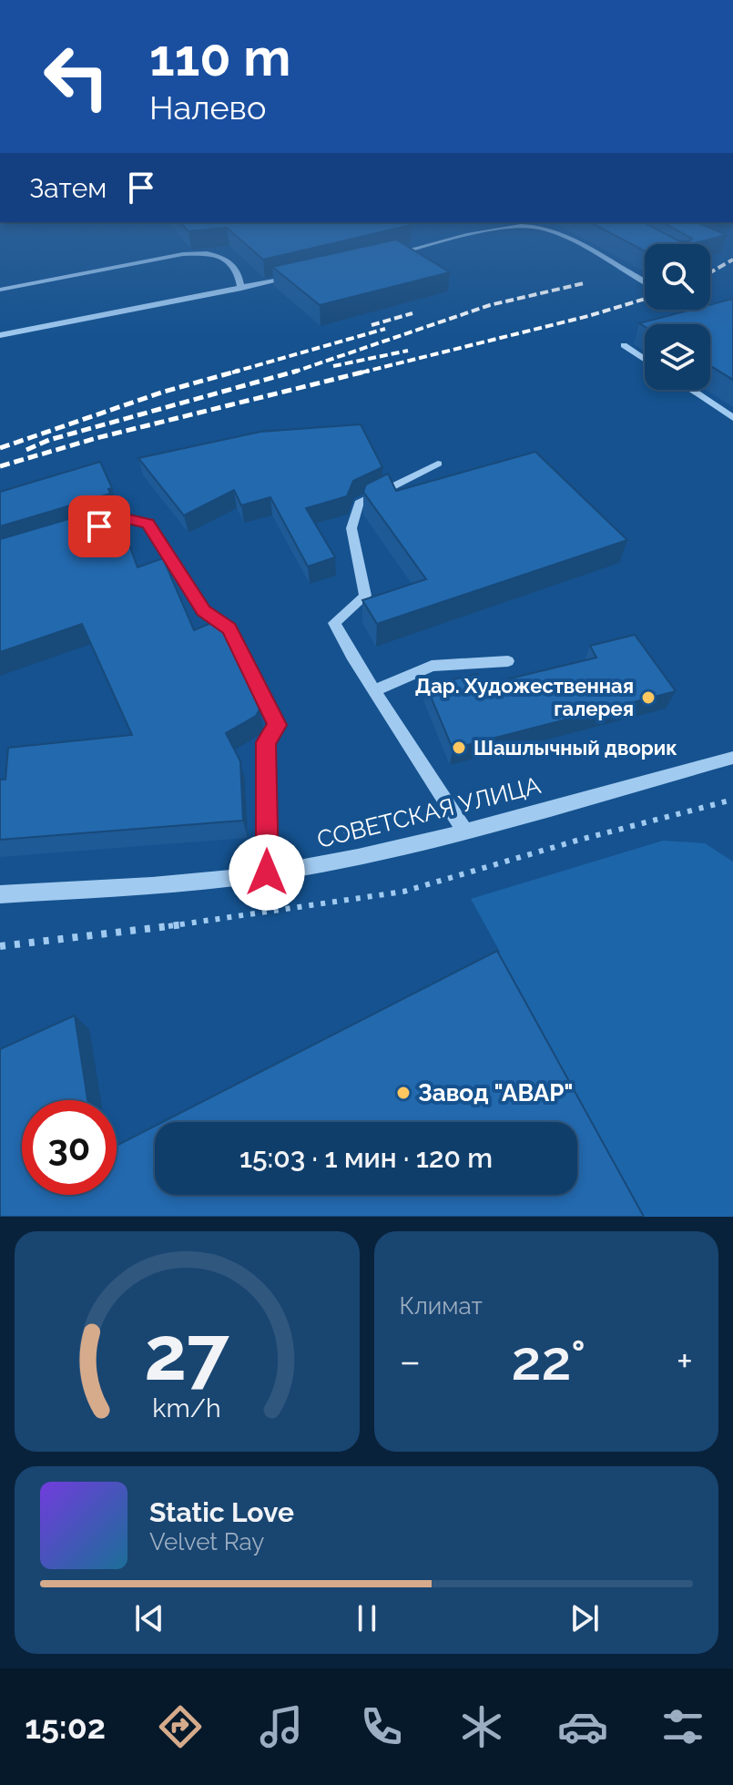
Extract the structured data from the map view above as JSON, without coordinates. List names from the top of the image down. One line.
{"streets":{"street":["СОВЕТСКАЯ УЛИЦА"]},"places":["Дар. Художественная галерея","Шашлычный дворик","Завод \"АВАР\""],"page":{"turn":["110 m","Налево"],"then":"Затем","limit":"30","trip":"15:03 · 1 мин · 120 m","tile":"Климат","heat":["−","22°","+"],"song":["Static Love","Velvet Ray"],"tabs":"15:02","gauge":["27","km/h"]}}
